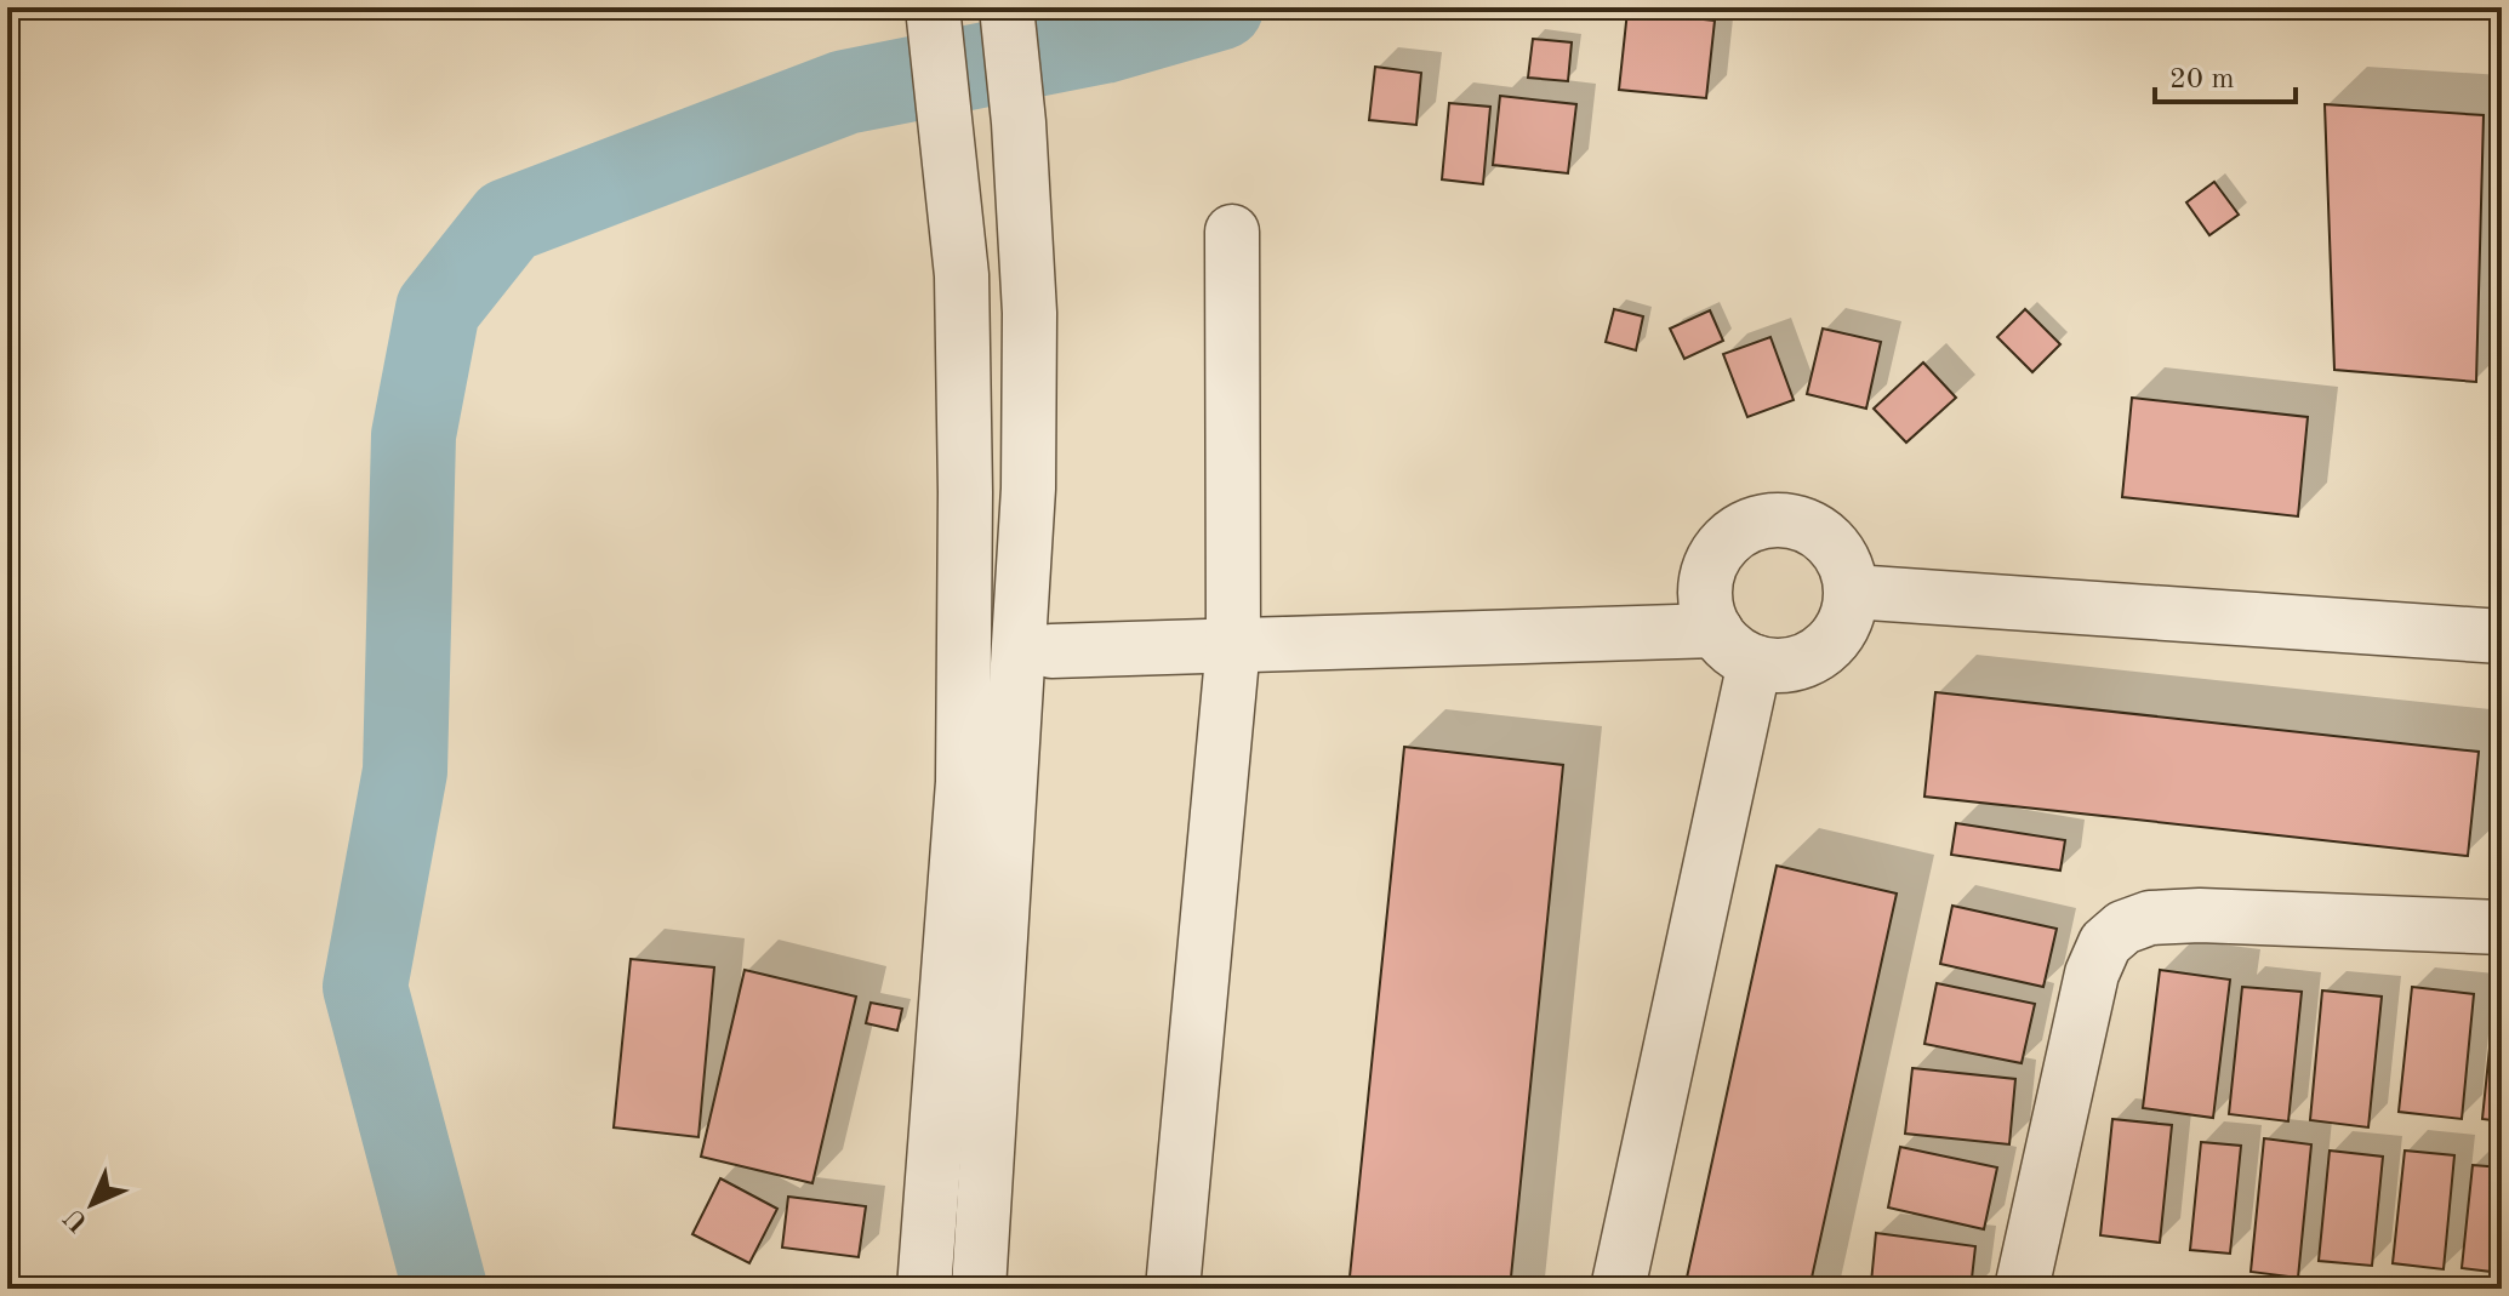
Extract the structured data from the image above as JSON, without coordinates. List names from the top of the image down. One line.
{"scale_bar":"20 m","north":"bottom left"}
